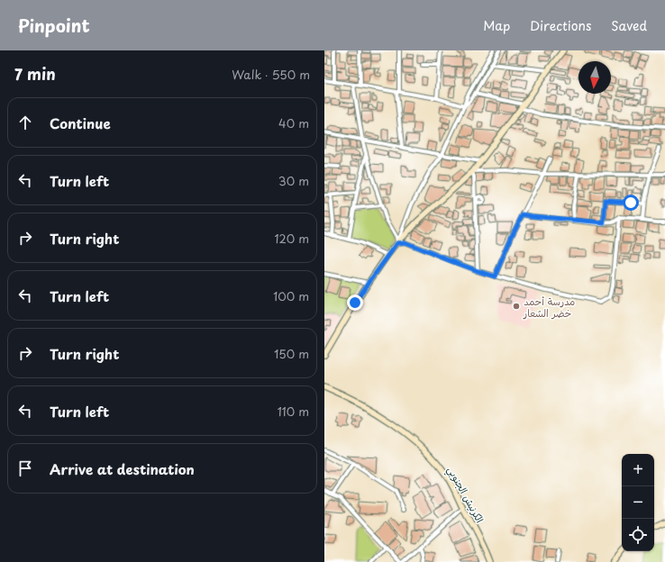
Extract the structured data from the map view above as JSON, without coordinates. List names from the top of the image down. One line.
{"streets":{"street":["الكرنيش الجنوبي"]},"places":["مدرسة أحمد خضر الشعار"],"north":"bottom","page":{"header":"Pinpoint","nav":["Map","Directions","Saved"],"heading":["7 min","Walk · 550 m"],"list":[["Continue","40 m"],["Turn left","30 m"],["Turn right","120 m"],["Turn left","100 m"],["Turn right","150 m"],["Turn left","110 m"],"Arrive at destination"],"map_buttons":["+","−"]}}
